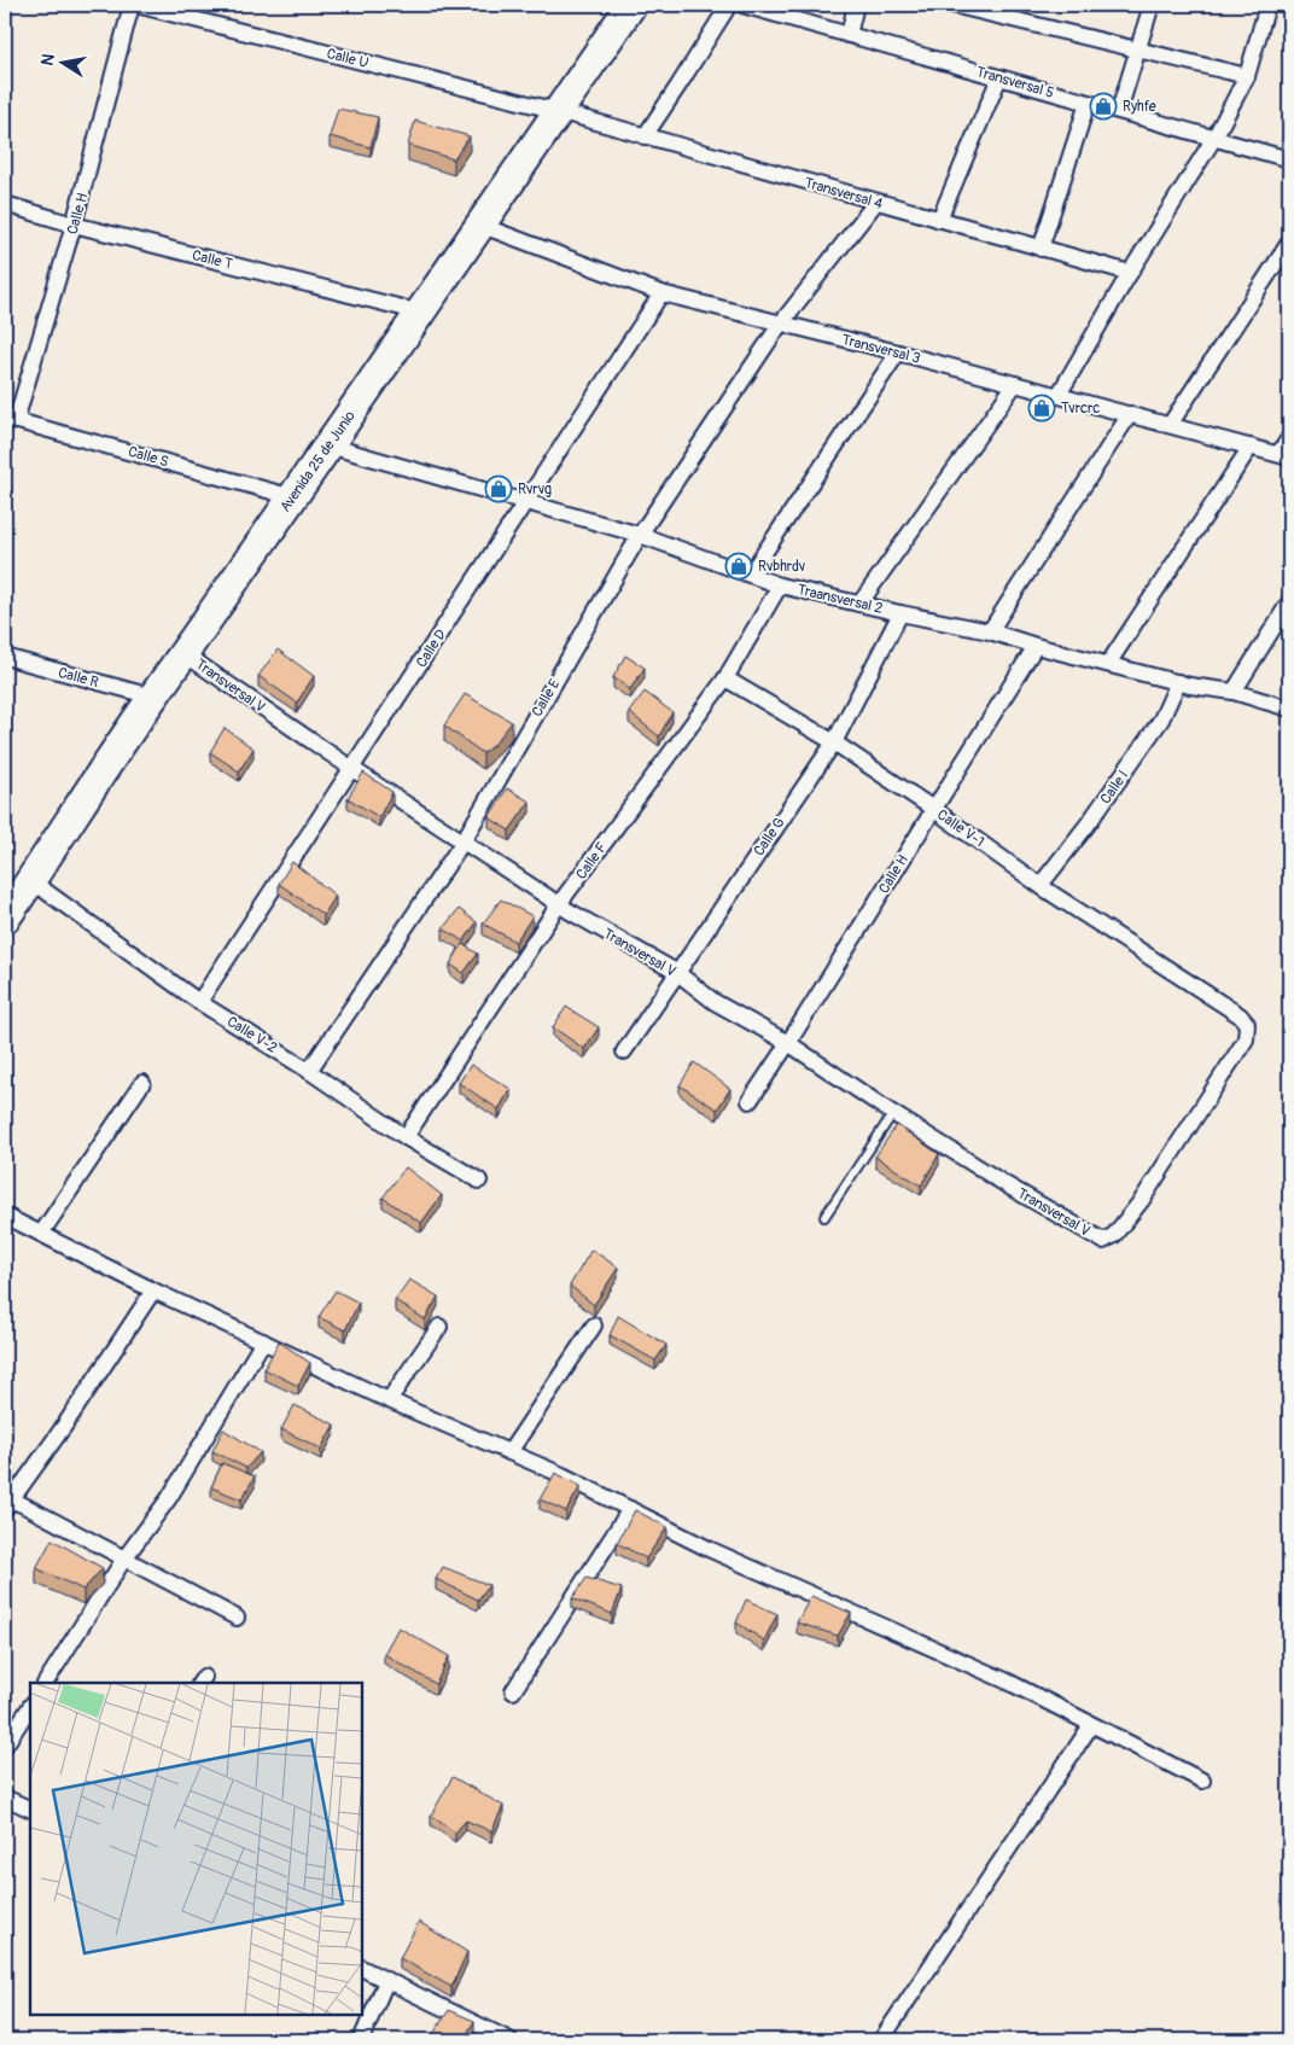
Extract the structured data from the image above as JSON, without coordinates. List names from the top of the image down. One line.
{"streets":{"highway":["Avenida 25 de Junio"],"street":["Calle U","Transversal 5","Transversal 4","Calle H","Calle T","Transversal 3","Calle S","Traansversal 2","Calle D","Calle R","Transversal V","Calle E","Calle I","Calle V-1","Calle G","Calle F","Calle V-2"]},"crossings":[["Calle U","Transversal 4"],["Calle U","Avenida 25 de Junio"],["Transversal 4","Avenida 25 de Junio"],["Transversal 4","Calle E"],["Calle H","Calle T"],["Calle H","Calle S"],["Calle H","Traansversal 2"],["Calle H","Transversal V"],["Calle H","Calle V-1"],["Calle T","Avenida 25 de Junio"],["Transversal 3","Avenida 25 de Junio"],["Transversal 3","Calle D"],["Transversal 3","Calle E"],["Calle S","Avenida 25 de Junio"],["Avenida 25 de Junio","Traansversal 2"],["Avenida 25 de Junio","Calle R"],["Avenida 25 de Junio","Transversal V"],["Avenida 25 de Junio","Calle V-2"],["Traansversal 2","Calle D"],["Traansversal 2","Calle E"],["Traansversal 2","Calle I"],["Traansversal 2","Calle G"],["Traansversal 2","Calle F"],["Calle D","Transversal V"],["Calle D","Calle V-2"],["Transversal V","Calle E"],["Transversal V","Calle V-1"],["Transversal V","Calle G"],["Transversal V","Calle F"],["Calle E","Calle V-2"],["Calle I","Calle V-1"],["Calle V-1","Calle G"],["Calle V-1","Calle F"],["Calle F","Calle V-2"]],"places":{"shop":["Ryhfe","Tvrcrc","Rvrvg","Rvbhrdv"]},"north":"left"}
